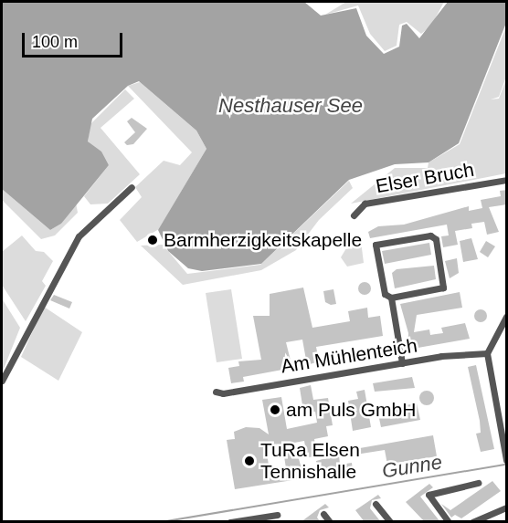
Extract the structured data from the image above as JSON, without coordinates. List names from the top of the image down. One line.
{"streets":{"street":["Elser Bruch","Am Mühlenteich"]},"water":["Nesthauser See","Gunne"],"places":["Barmherzigkeitskapelle","am Puls GmbH","TuRa Elsen Tennishalle"],"scale_bar":"100 m"}
